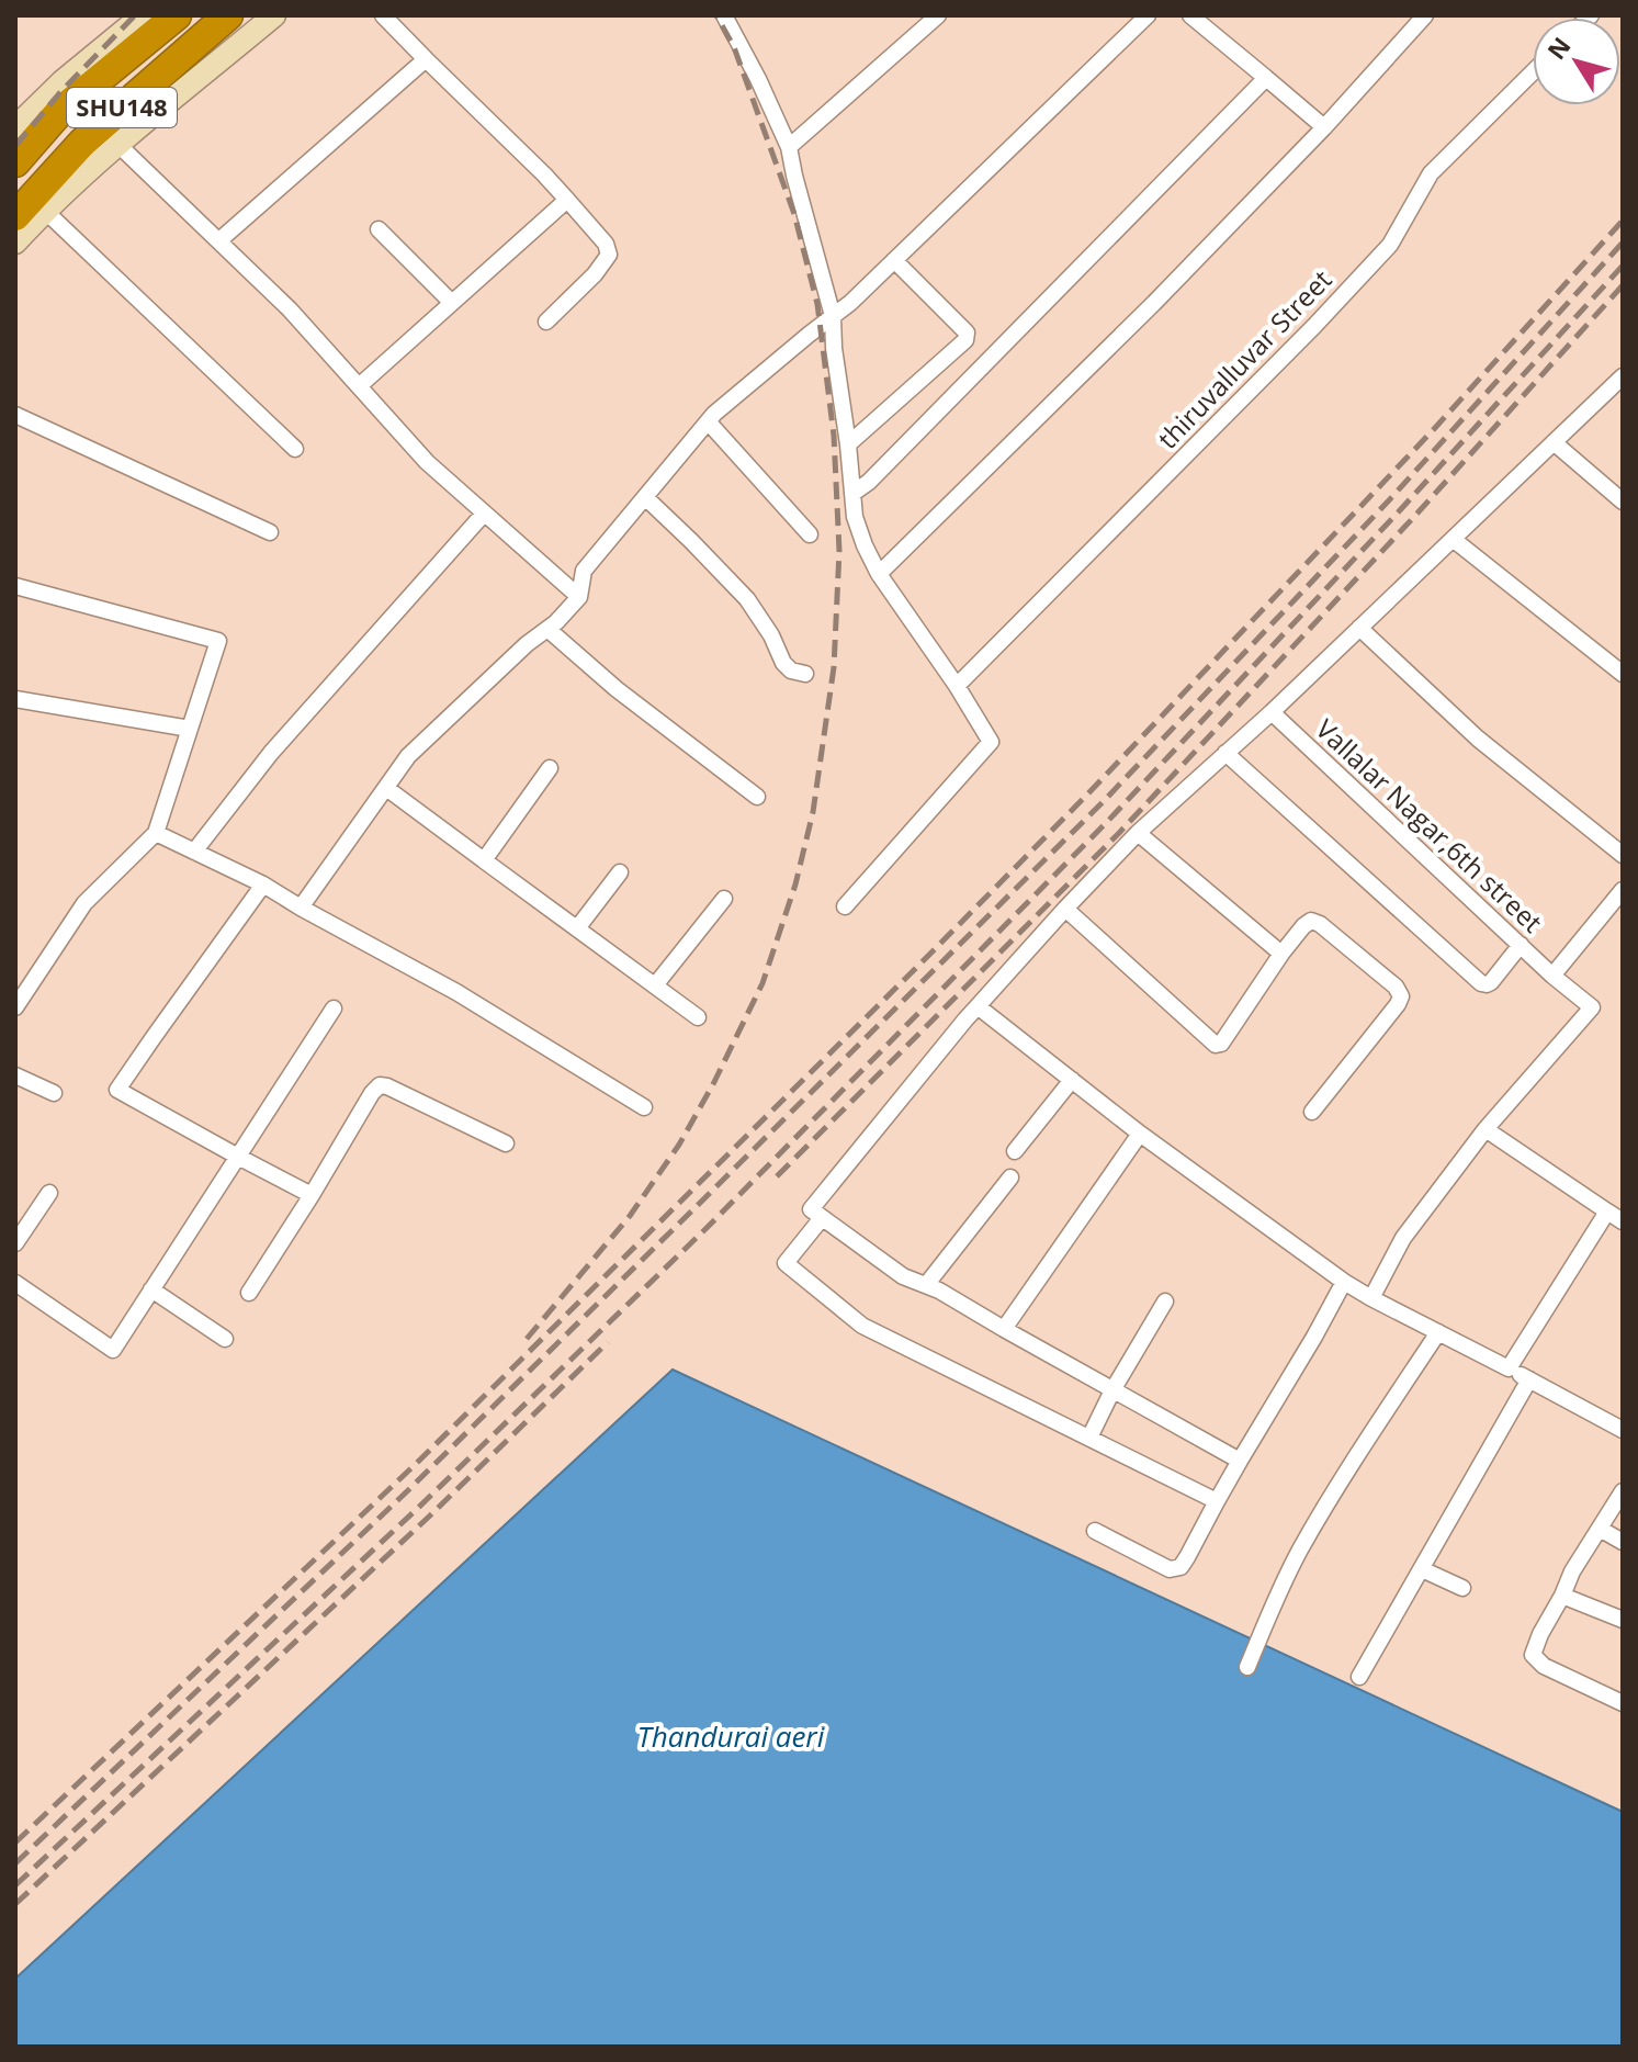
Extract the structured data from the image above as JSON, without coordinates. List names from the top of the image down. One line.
{"streets":{"highway":["SHU148"],"street":["thiruvalluvar Street","Vallalar Nagar,6th street"]},"water":["Thandurai aeri"],"north":"top left"}
